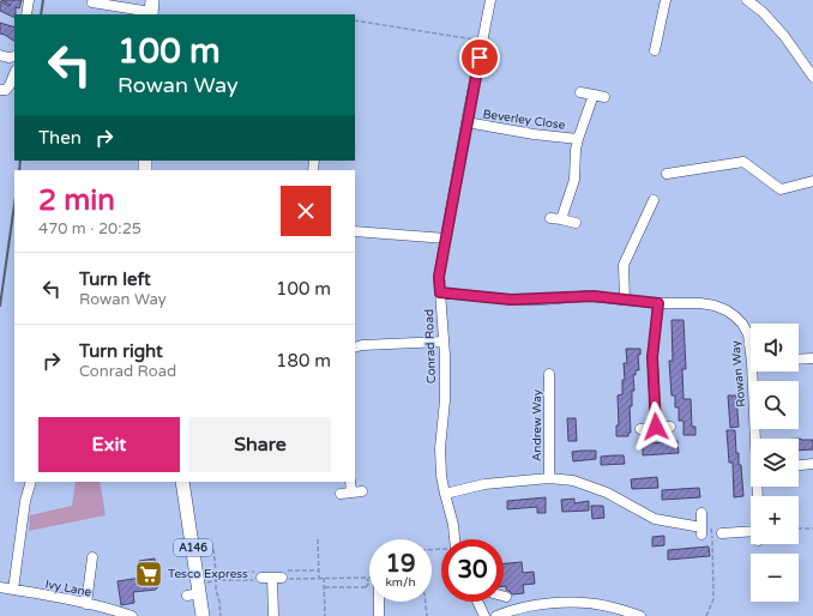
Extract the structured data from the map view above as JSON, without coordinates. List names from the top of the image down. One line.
{"streets":{"highway":["A146"],"street":["Beverley Close","Conrad Road","Rowan Way","Andrew Way","Ivy Lane"]},"crossings":[["Beverley Close","Conrad Road"],["Conrad Road","Rowan Way"]],"places":{"supermarket":["Tesco Express"]},"page":{"turn":["100 m","Rowan Way"],"then":"Then","heading":["2 min","470 m · 20:25"],"list":[{"name":"Turn left","note":"Rowan Way","value":"100 m"},{"name":"Turn right","note":"Conrad Road","value":"180 m"}],"map_buttons":["+","−"],"buttons":["Exit","Share"],"speed":"19 km/h","limit":"30"}}
